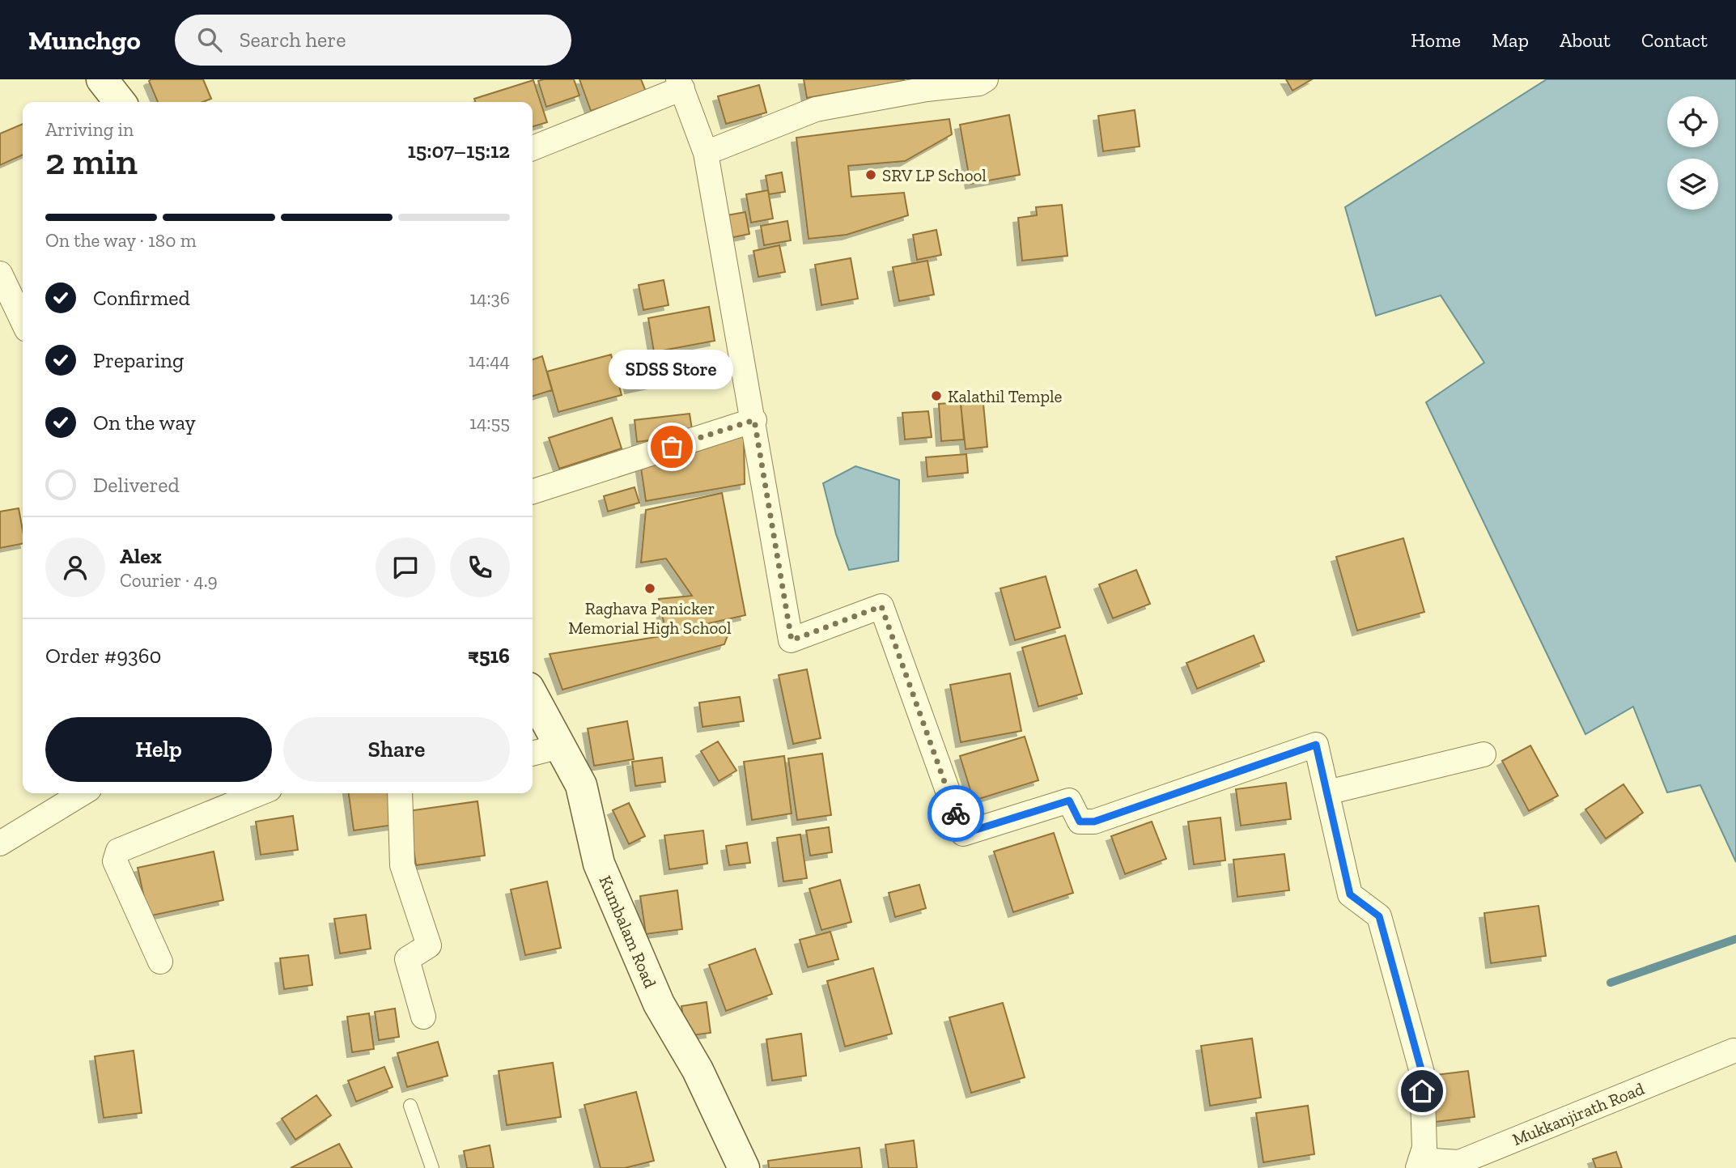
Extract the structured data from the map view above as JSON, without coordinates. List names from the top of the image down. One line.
{"streets":{"main road":["Kumbalam Road"],"street":["Mukkanjirath Road"]},"places":["SRV LP School","Kalathil Temple","SDSS Store","Raghava Panicker Memorial High School"],"page":{"header":"Munchgo","search":"Search here","nav":["Home","Map","About","Contact"],"heading":["2 min","Arriving in","15:07–15:12"],"panel":["Alex","Courier · 4.9","Order #9360","₹516"],"bar":"On the way · 180 m","list":[["Confirmed","14:36"],["Preparing","14:44"],["On the way","14:55"],"Delivered"],"bubble":"SDSS Store","buttons":["Help","Share"]}}
